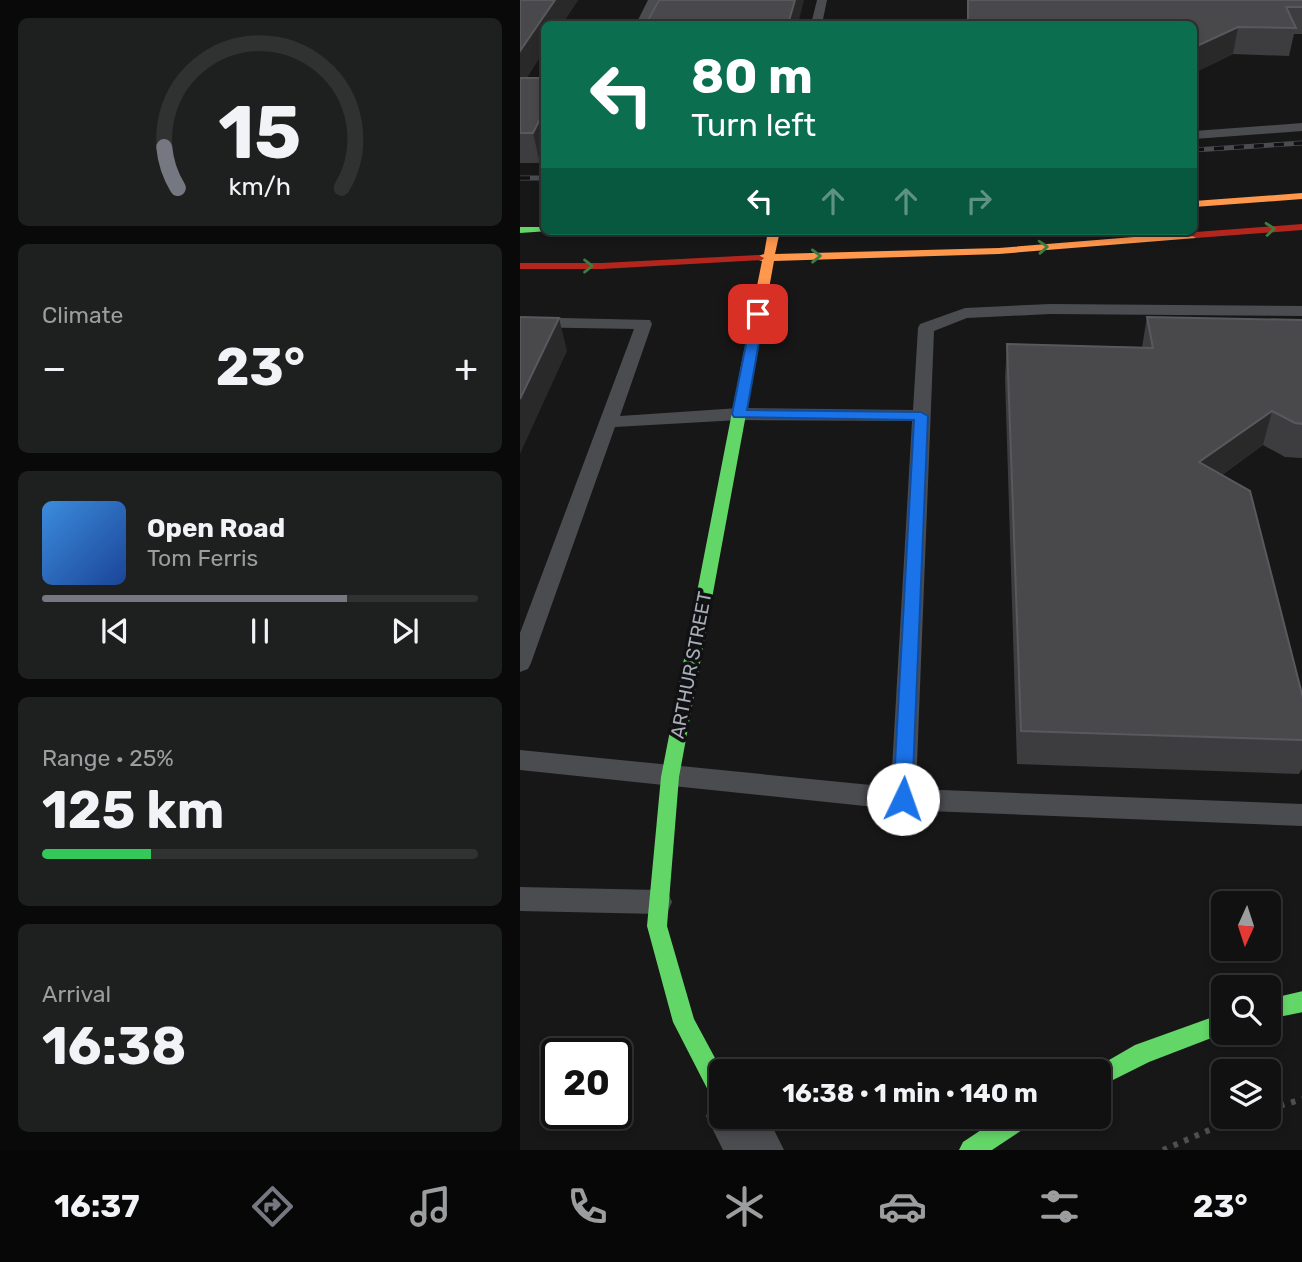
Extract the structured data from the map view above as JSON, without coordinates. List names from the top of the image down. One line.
{"streets":{"street":["ARTHUR STREET"]},"north":"bottom","page":{"turn":["80 m","Turn left"],"tile":["Climate",["Range · 25%","125 km"],["Arrival","16:38"]],"heat":["−","23°","+"],"song":["Open Road","Tom Ferris"],"limit":"20","trip":"16:38 · 1 min · 140 m","tabs":["16:37","23°"],"gauge":["15","km/h"]}}
